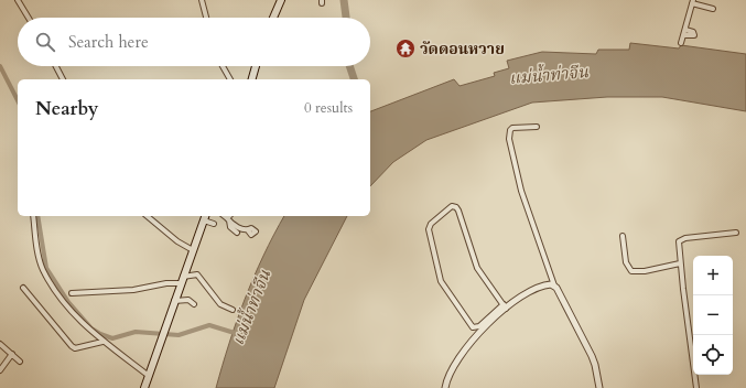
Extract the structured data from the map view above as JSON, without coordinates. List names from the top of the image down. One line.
{"water":["แม่น้ำท่าจีน"],"places":{"temple":["วัดดอนหวาย"]},"page":{"search":"Search here","heading":["Nearby","0 results"],"map_buttons":["+","−"]}}
